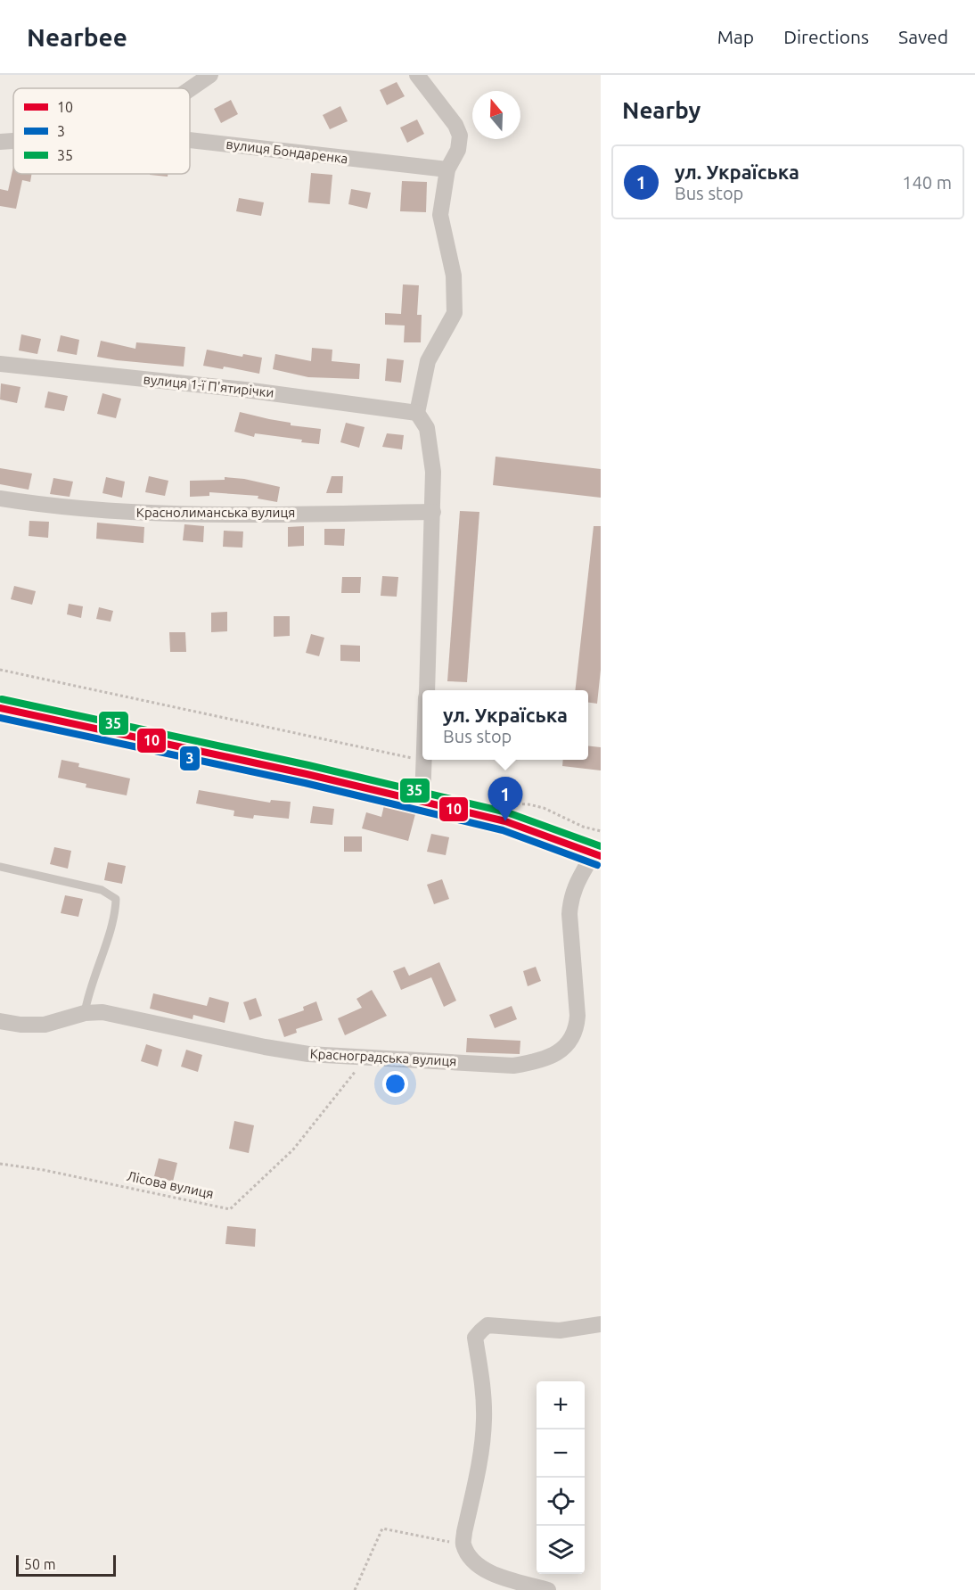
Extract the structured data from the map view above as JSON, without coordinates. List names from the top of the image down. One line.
{"streets":{"street":["вулиця Бондаренка","вулиця 1-ї П'ятирічки","Краснолиманська вулиця","Красноградська вулиця"],"path":["Лісова вулиця"]},"crossings":[["Красноградська вулиця","Лісова вулиця"]],"lines":["transit line 35","transit line 10","transit line 3"],"legend":["10","3","35"],"scale_bar":"50 m","north":"top","page":{"header":"Nearbee","nav":["Map","Directions","Saved"],"heading":"Nearby","list":[{"mark":"1","name":"ул. Україська","note":"Bus stop","value":"140 m"}],"popup":["ул. Україська","Bus stop"],"pins":"1","map_buttons":["+","−"],"scale":"50 m"}}
